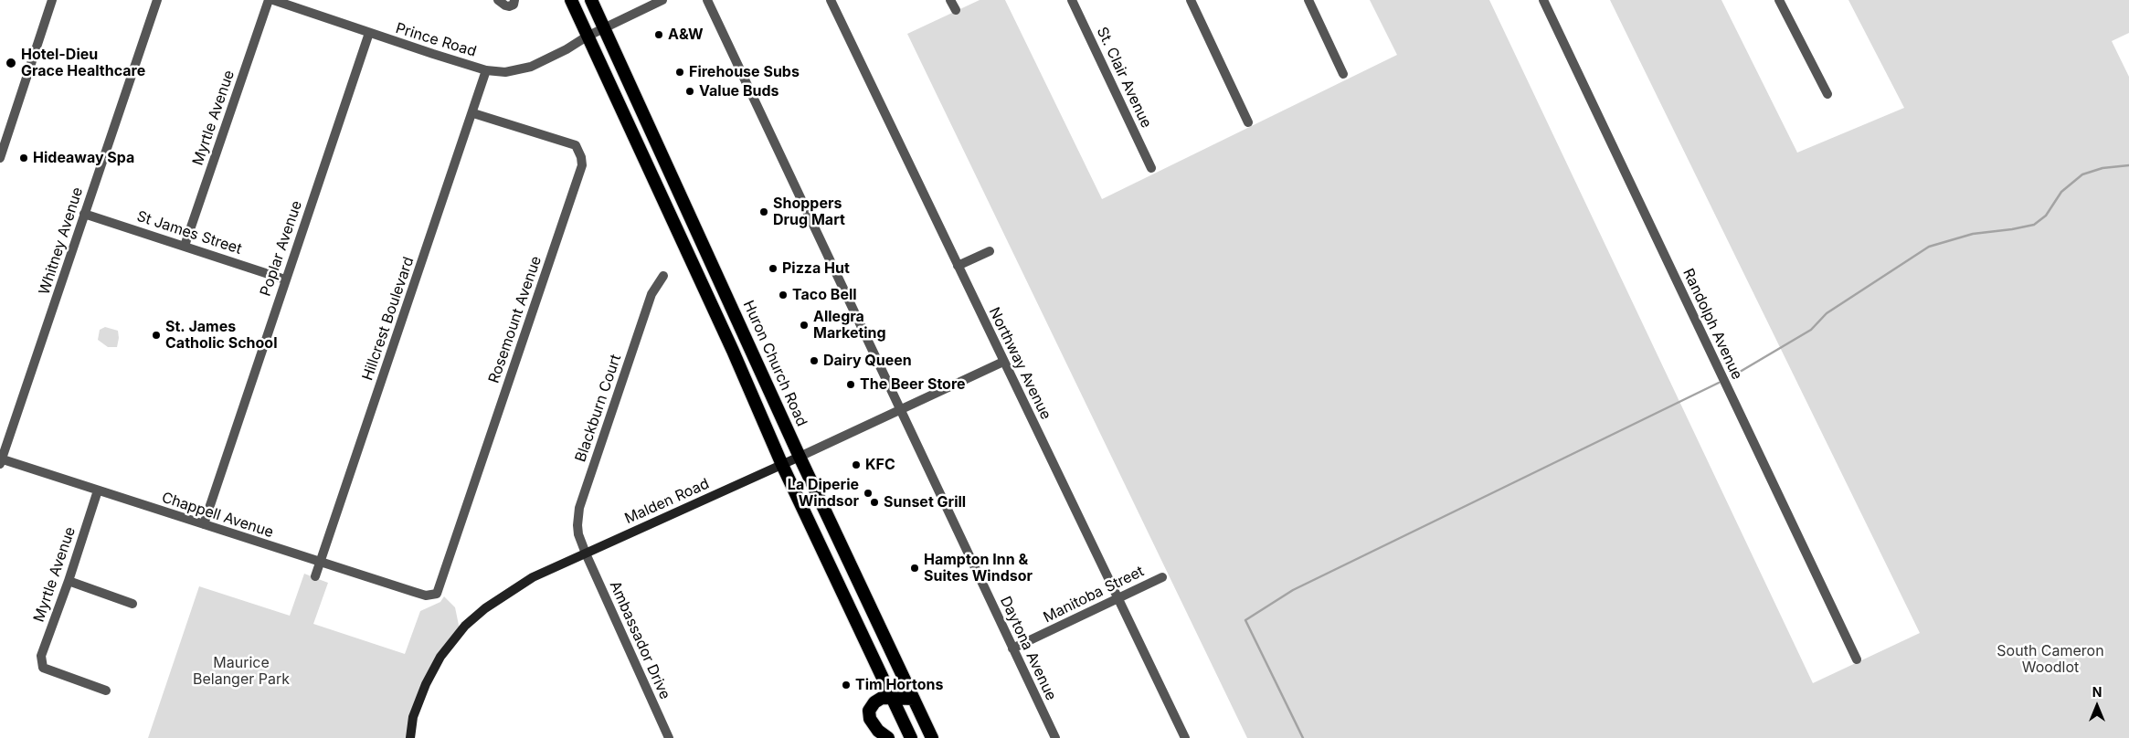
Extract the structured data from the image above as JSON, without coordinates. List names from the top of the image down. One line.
{"streets":{"highway":["Huron Church Road"],"main road":["Malden Road"],"street":["Prince Road","St. Clair Avenue","Myrtle Avenue","St James Street","Whitney Avenue","Poplar Avenue","Hillcrest Boulevard","Rosemount Avenue","Randolph Avenue","Northway Avenue","Blackburn Court","Chappell Avenue","Manitoba Street","Ambassador Drive","Daytona Avenue"]},"crossings":[["Prince Road","Poplar Avenue"],["Prince Road","Hillcrest Boulevard"],["Prince Road","Huron Church Road"],["Myrtle Avenue","St James Street"],["Myrtle Avenue","Chappell Avenue"],["St James Street","Whitney Avenue"],["St James Street","Poplar Avenue"],["Whitney Avenue","Chappell Avenue"],["Poplar Avenue","Chappell Avenue"],["Hillcrest Boulevard","Rosemount Avenue"],["Hillcrest Boulevard","Chappell Avenue"],["Rosemount Avenue","Chappell Avenue"],["Huron Church Road","Malden Road"],["Northway Avenue","Malden Road"],["Northway Avenue","Manitoba Street"],["Blackburn Court","Malden Road"],["Blackburn Court","Ambassador Drive"],["Malden Road","Ambassador Drive"],["Malden Road","Daytona Avenue"],["Manitoba Street","Daytona Avenue"]],"parks":["South Cameron Woodlot","Maurice Belanger Park"],"places":["A&W","Hotel-Dieu Grace Healthcare","Firehouse Subs","Value Buds","Hideaway Spa","Shoppers Drug Mart","Pizza Hut","Taco Bell","Allegra Marketing","St. James Catholic School","Dairy Queen","The Beer Store","KFC","La Diperie Windsor","Sunset Grill","Hampton Inn & Suites Windsor","Tim Hortons"],"north":"top"}
